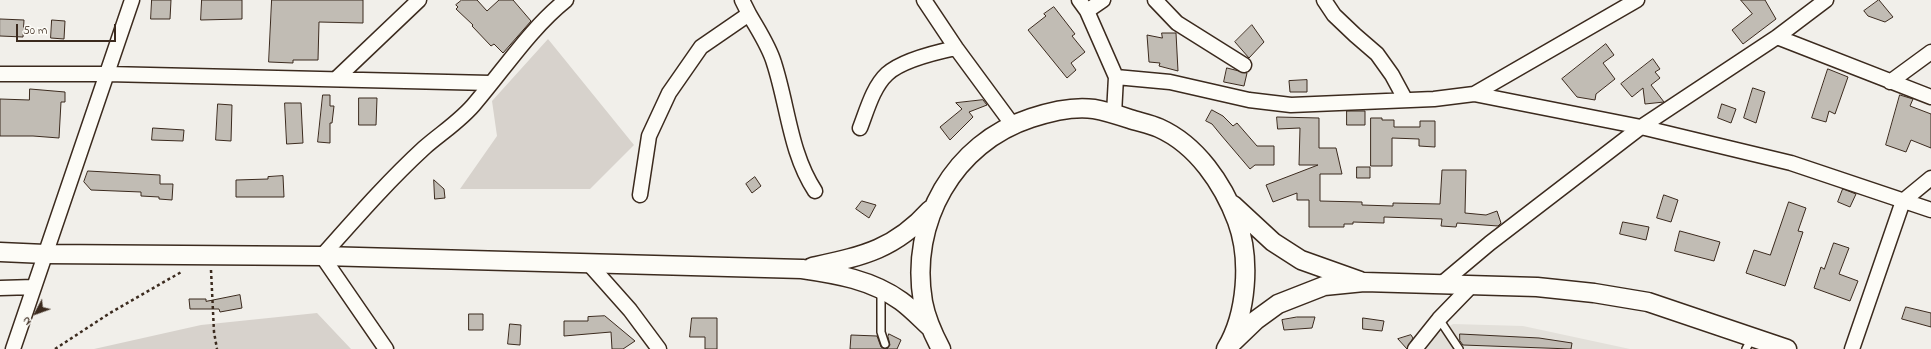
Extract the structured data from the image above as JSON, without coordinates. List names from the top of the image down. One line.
{"scale_bar":"50 m","north":"bottom left"}
